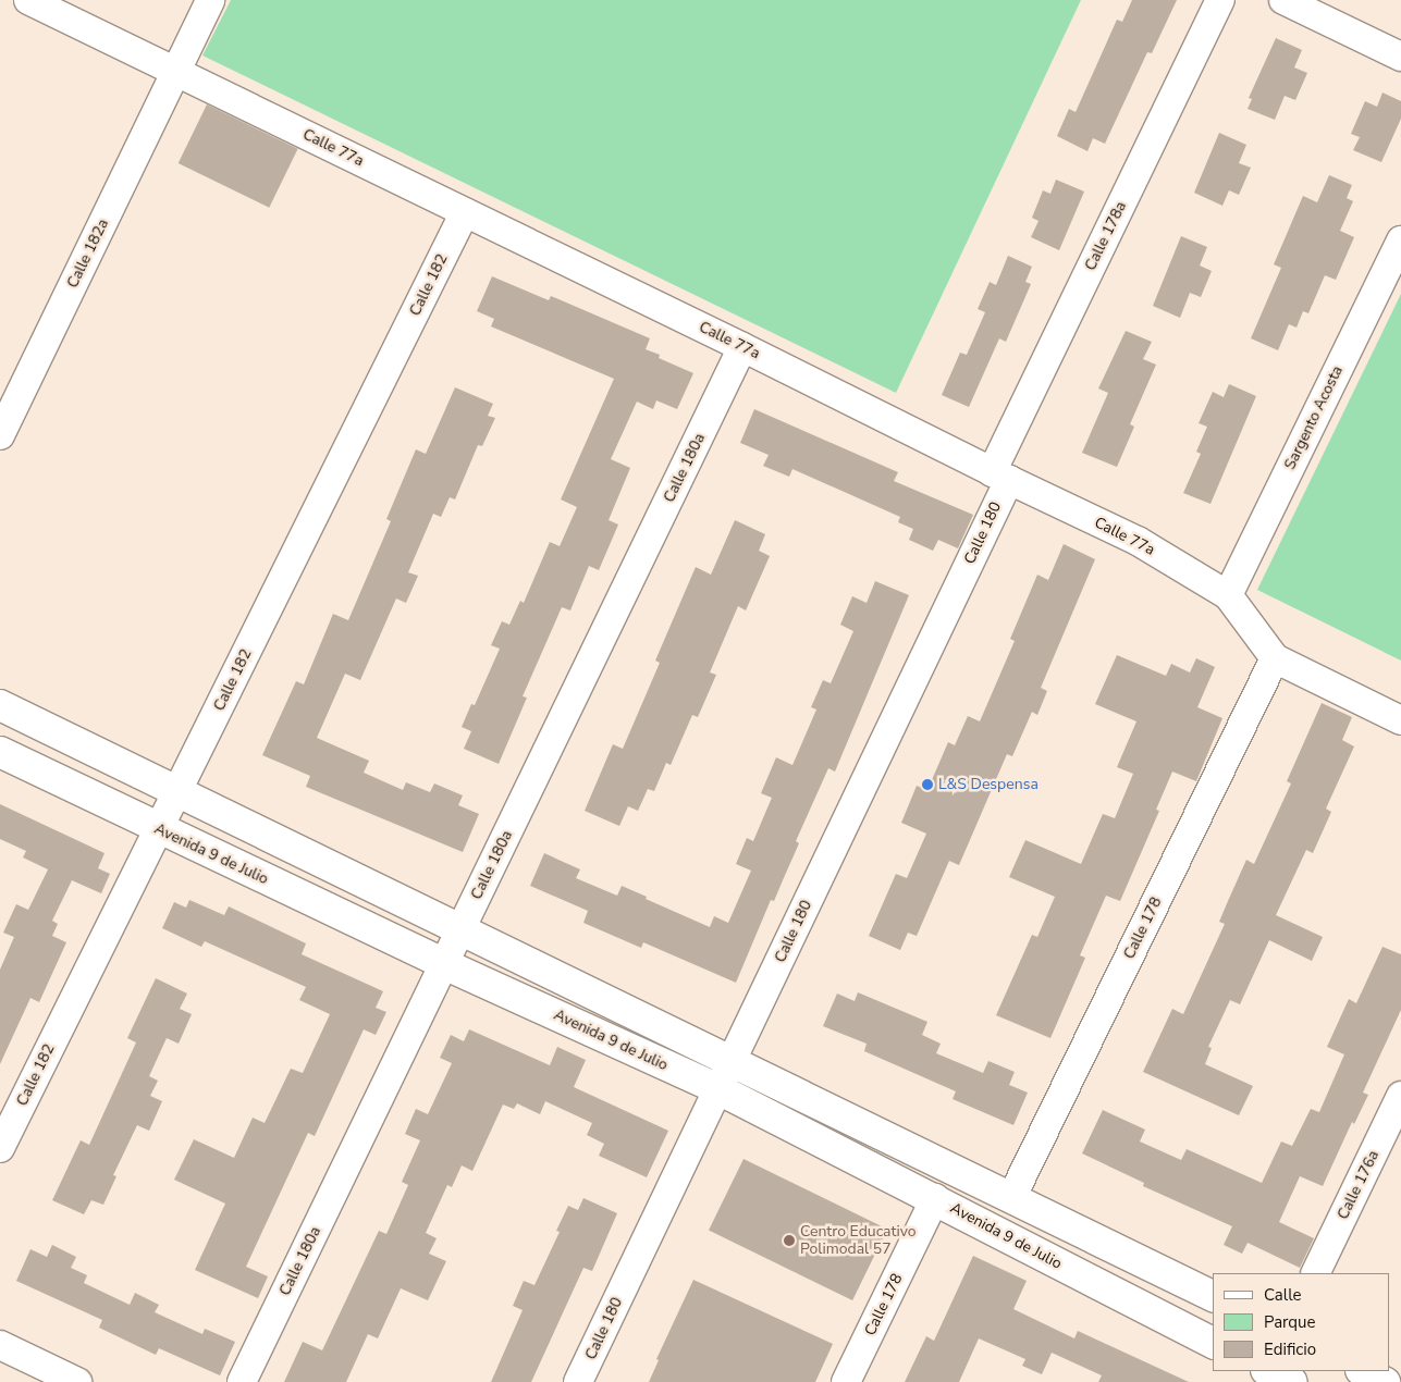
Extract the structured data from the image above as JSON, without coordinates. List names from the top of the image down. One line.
{"streets":{"main road":["Avenida 9 de Julio"],"street":["Calle 77a","Calle 178a","Calle 182a","Calle 182","Sargento Acosta","Calle 180a","Calle 180","Calle 178","Calle 176a"]},"crossings":[["Calle 77a","Calle 178a"],["Calle 77a","Calle 182a"],["Calle 77a","Calle 182"],["Calle 77a","Sargento Acosta"],["Calle 77a","Calle 180a"],["Calle 77a","Calle 180"],["Calle 77a","Calle 178"],["Calle 178a","Calle 180"],["Calle 182","Avenida 9 de Julio"],["Calle 180a","Avenida 9 de Julio"],["Calle 180","Avenida 9 de Julio"],["Avenida 9 de Julio","Calle 178"]],"places":["L&S Despensa","Centro Educativo Polimodal 57"],"legend":["Calle","Parque","Edificio"]}
